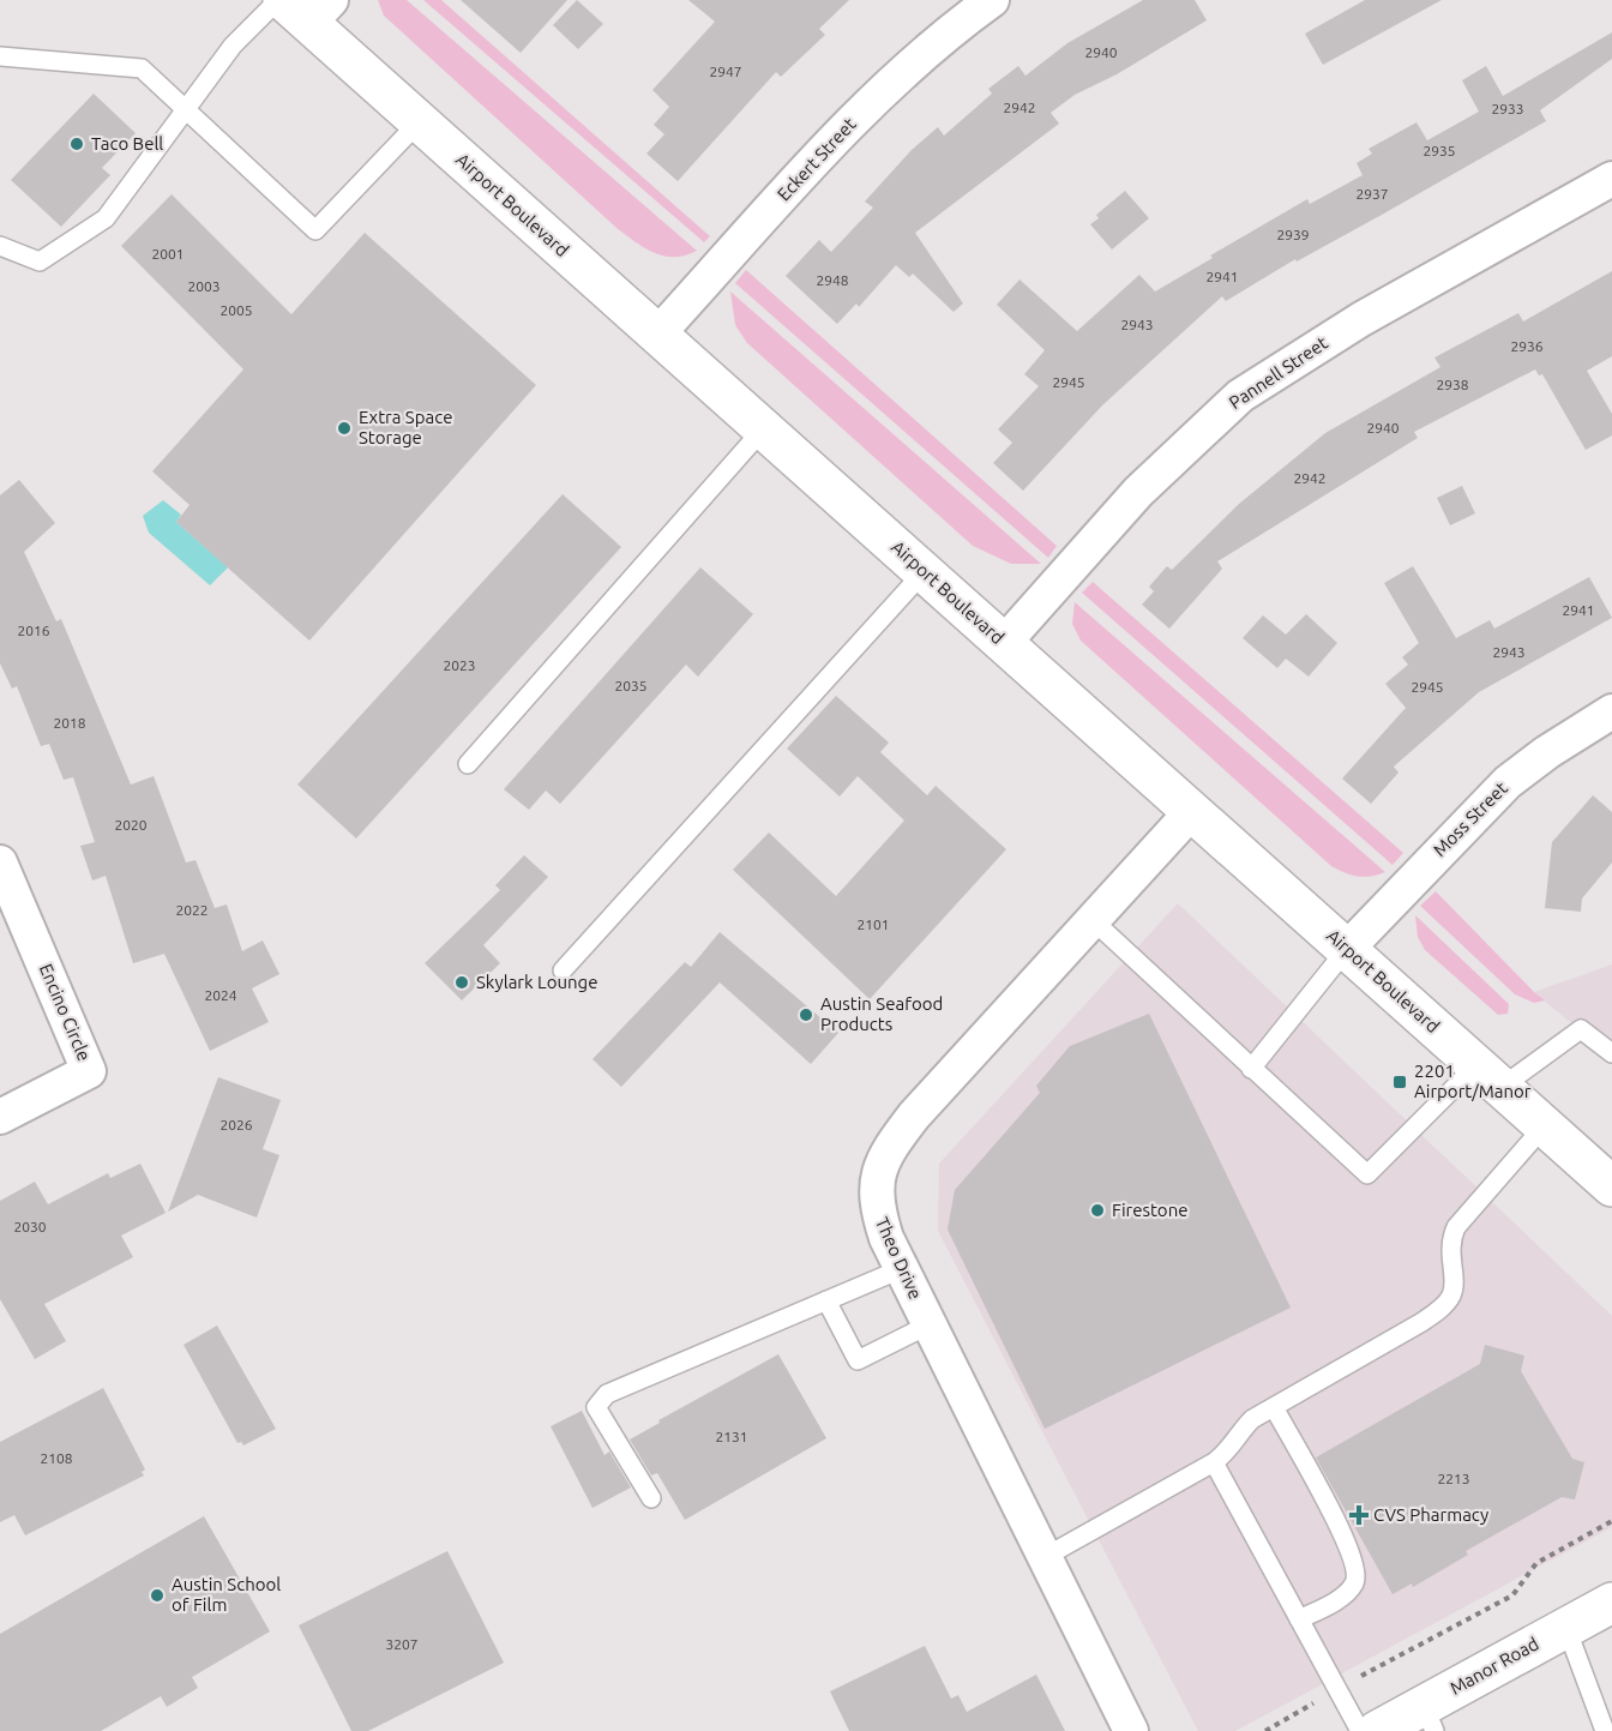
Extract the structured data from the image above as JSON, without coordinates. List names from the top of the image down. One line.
{"streets":{"main road":["Airport Boulevard","Manor Road"],"street":["Eckert Street","Pannell Street","Moss Street","Encino Circle","Theo Drive"]},"crossings":[["Eckert Street","Airport Boulevard"],["Airport Boulevard","Pannell Street"],["Airport Boulevard","Moss Street"],["Airport Boulevard","Theo Drive"]],"places":{"other":["Taco Bell","Extra Space Storage","Skylark Lounge","Austin Seafood Products","Firestone","Austin School of Film"],"transit":["2201 Airport/Manor"],"health":["CVS Pharmacy"]},"house_numbers":["2940","2947","2942","2933","2935","2937","2939","2001","2941","2948","2003","2005","2943","2936","2945","2938","2940","2942","2941","2016","2943","2023","2035","2945","2018","2020","2022","2101","2024","2026","2030","2131","2108","2213","3207"]}
